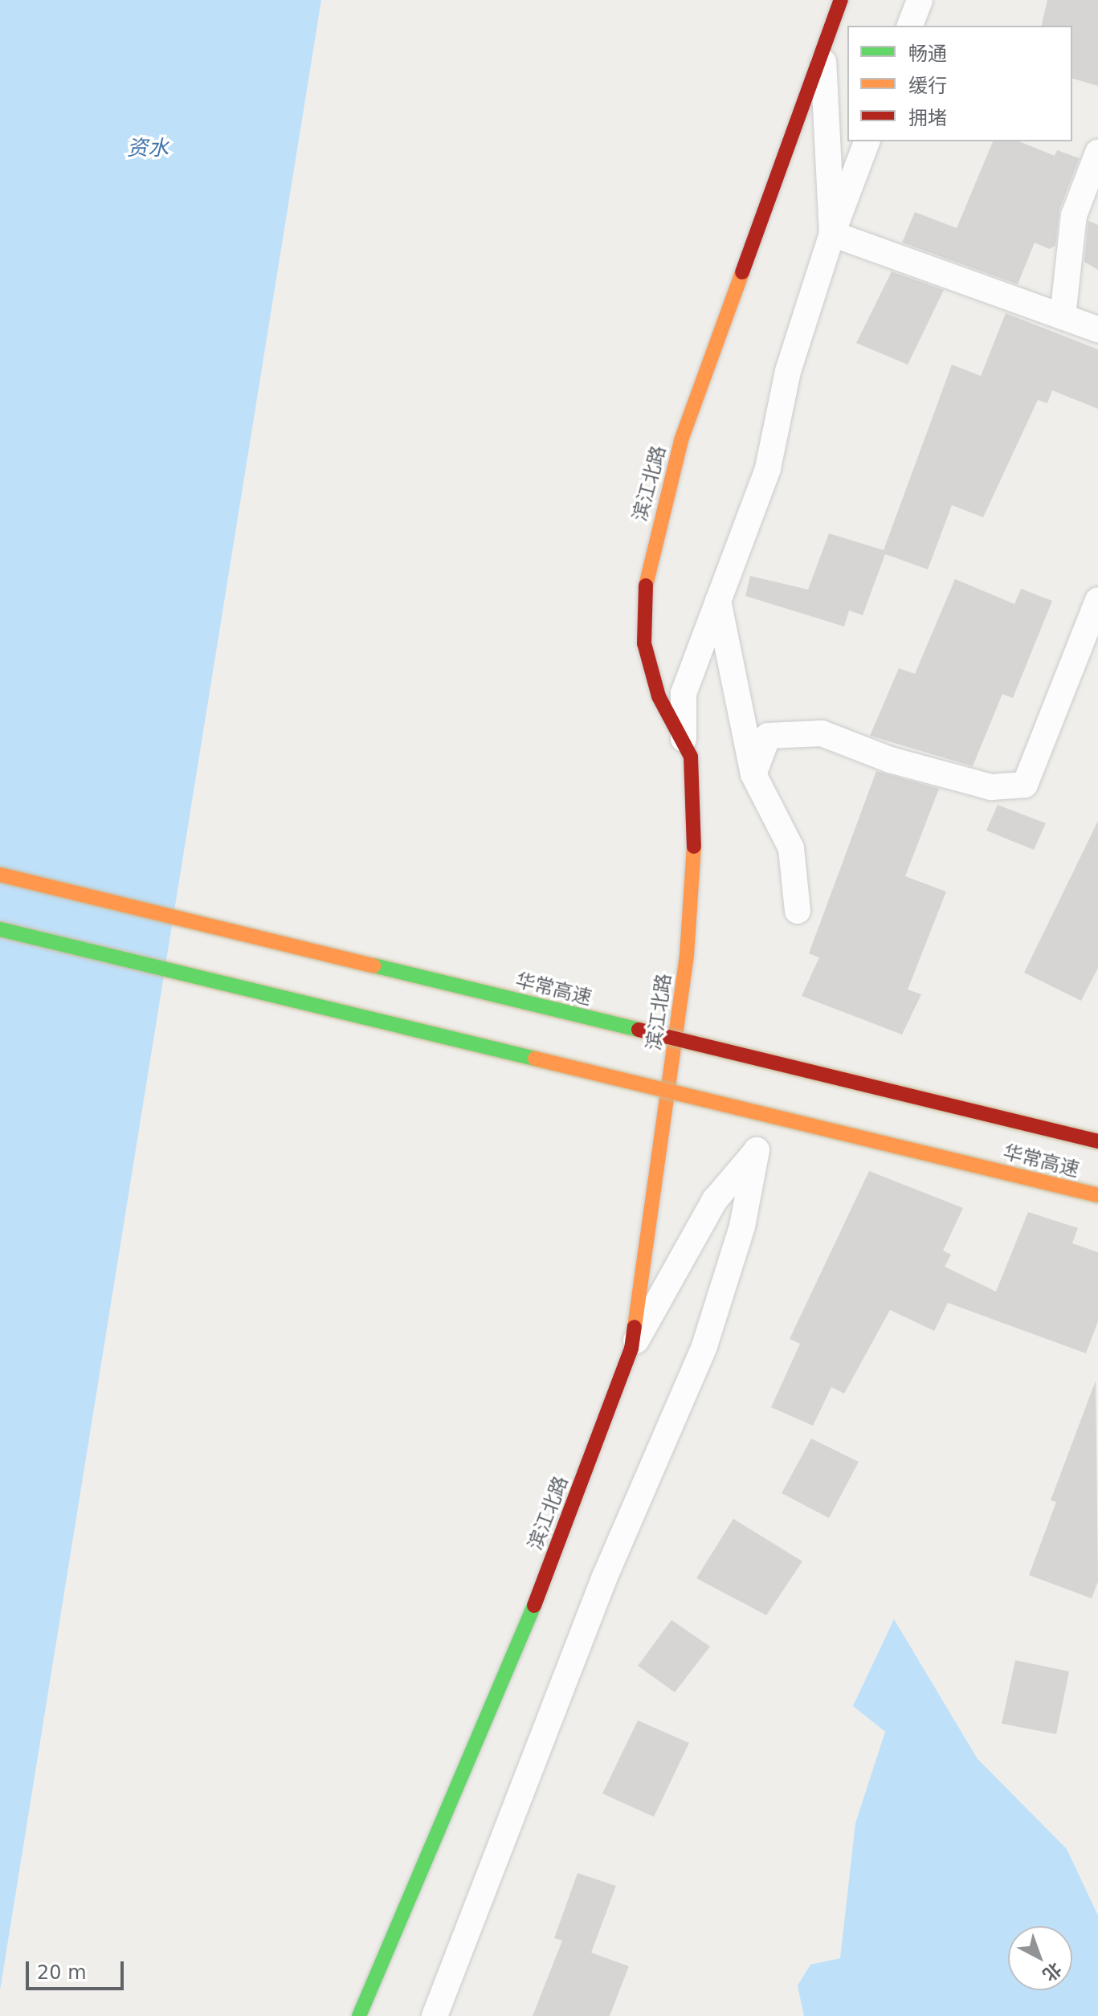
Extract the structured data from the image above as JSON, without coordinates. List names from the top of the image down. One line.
{"streets":{"main road":["滨江北路","华常高速"]},"water":["资水"],"legend":["畅通","缓行","拥堵"],"scale_bar":"20 m","north":"bottom right"}
